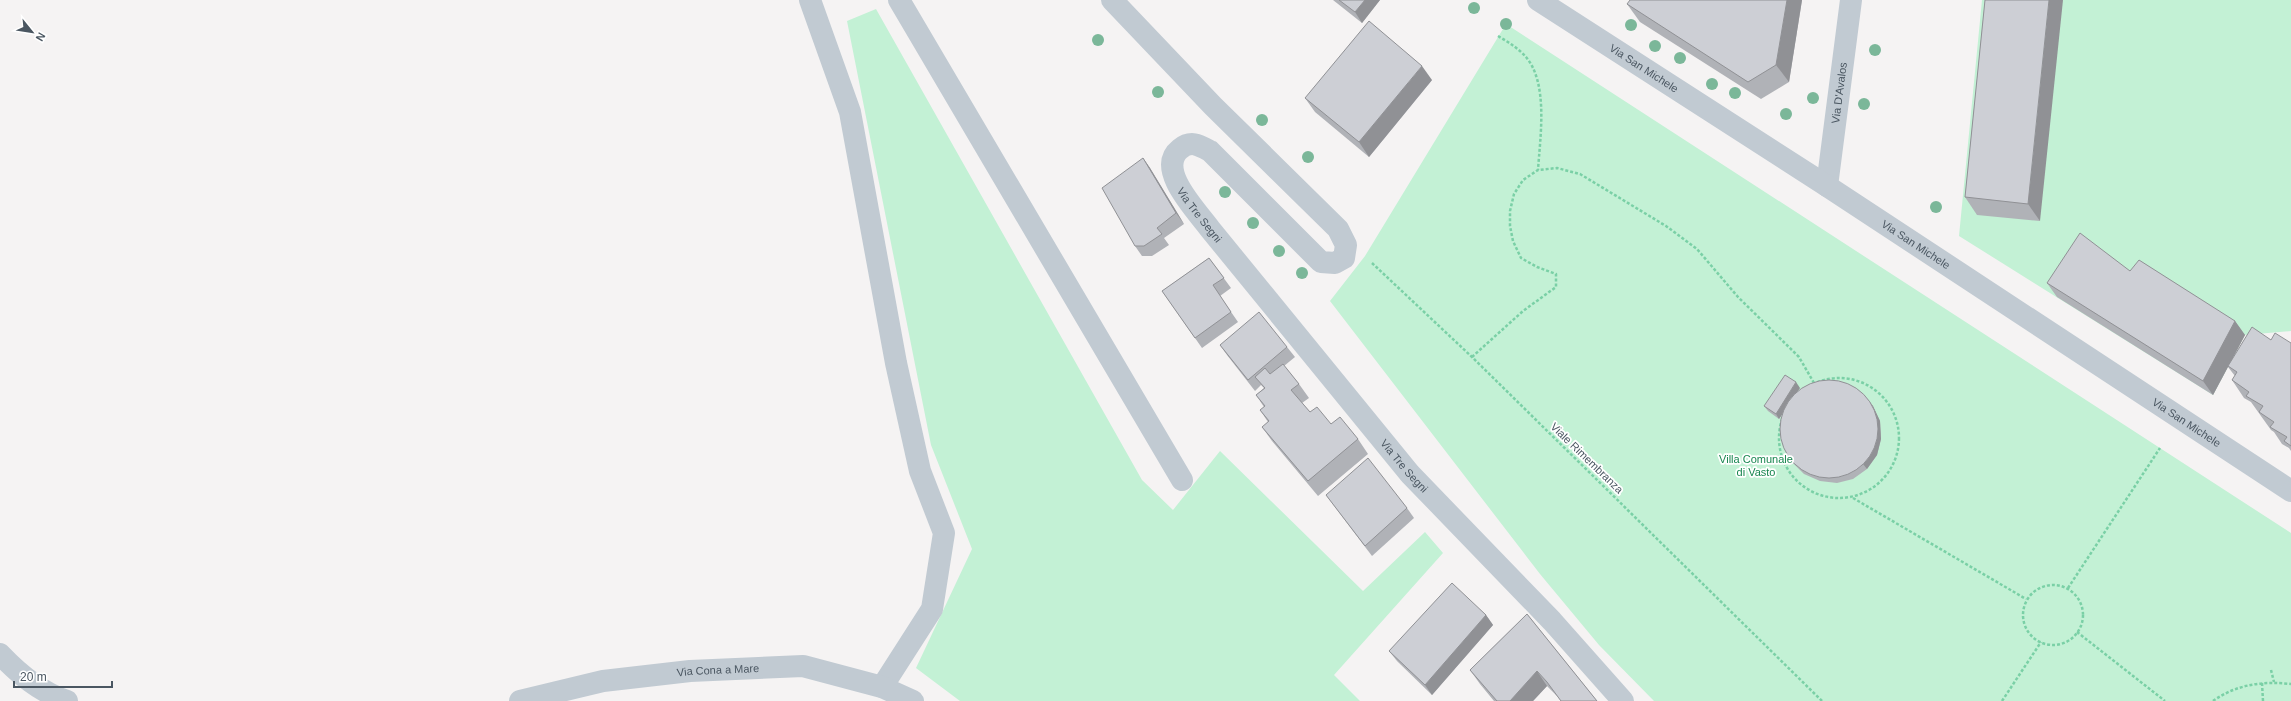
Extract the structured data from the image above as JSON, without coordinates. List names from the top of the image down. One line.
{"streets":{"street":["Via San Michele","Via D'Avalos","Via Tre Segni","Via Cona a Mare"],"path":["Viale Rimembranza"]},"crossings":[["Via San Michele","Via D'Avalos"]],"parks":["Villa Comunale di Vasto"],"scale_bar":"20 m","north":"bottom right"}
